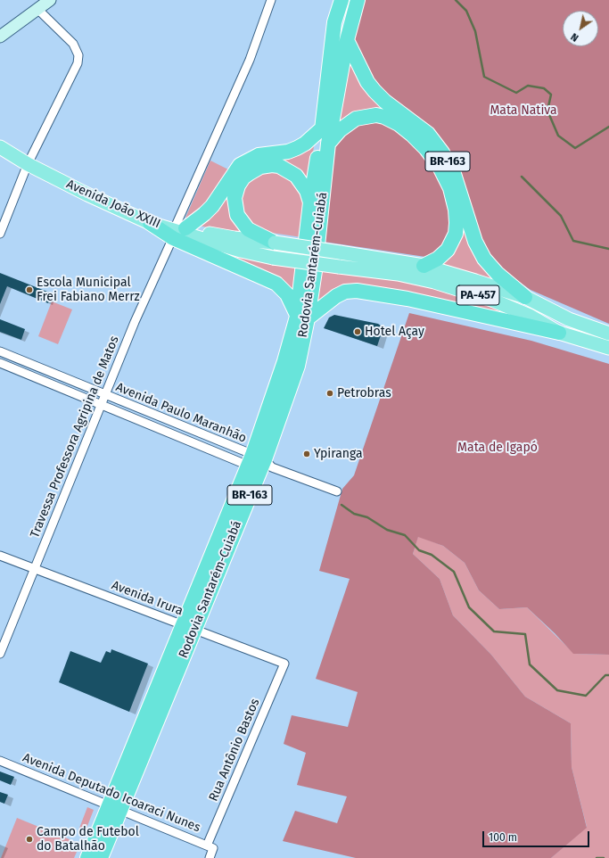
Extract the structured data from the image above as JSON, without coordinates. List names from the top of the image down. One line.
{"streets":{"highway":["BR-163","Rodovia Santarém-Cuiabá"],"main road":["Avenida João XXIII","PA-457"],"street":["Avenida Paulo Maranhão","Travessa Professora Agripina de Matos","Avenida Irura","Rua Antônio Bastos","Avenida Deputado Icoaraci Nunes"]},"crossings":[["BR-163","Rodovia Santarém-Cuiabá"],["BR-163","PA-457"],["Avenida João XXIII","PA-457"],["Avenida João XXIII","Travessa Professora Agripina de Matos"],["Rodovia Santarém-Cuiabá","Avenida Paulo Maranhão"],["Rodovia Santarém-Cuiabá","Avenida Irura"],["Rodovia Santarém-Cuiabá","Avenida Deputado Icoaraci Nunes"],["Avenida Paulo Maranhão","Travessa Professora Agripina de Matos"],["Travessa Professora Agripina de Matos","Avenida Irura"],["Avenida Irura","Rua Antônio Bastos"],["Rua Antônio Bastos","Avenida Deputado Icoaraci Nunes"]],"parks":["Mata Nativa","Mata de Igapó"],"places":["Escola Municipal Frei Fabiano Merrz","Hotel Açay","Petrobras","Ypiranga","Campo de Futebol do Batalhão"],"scale_bar":"100 m","north":"bottom left"}
